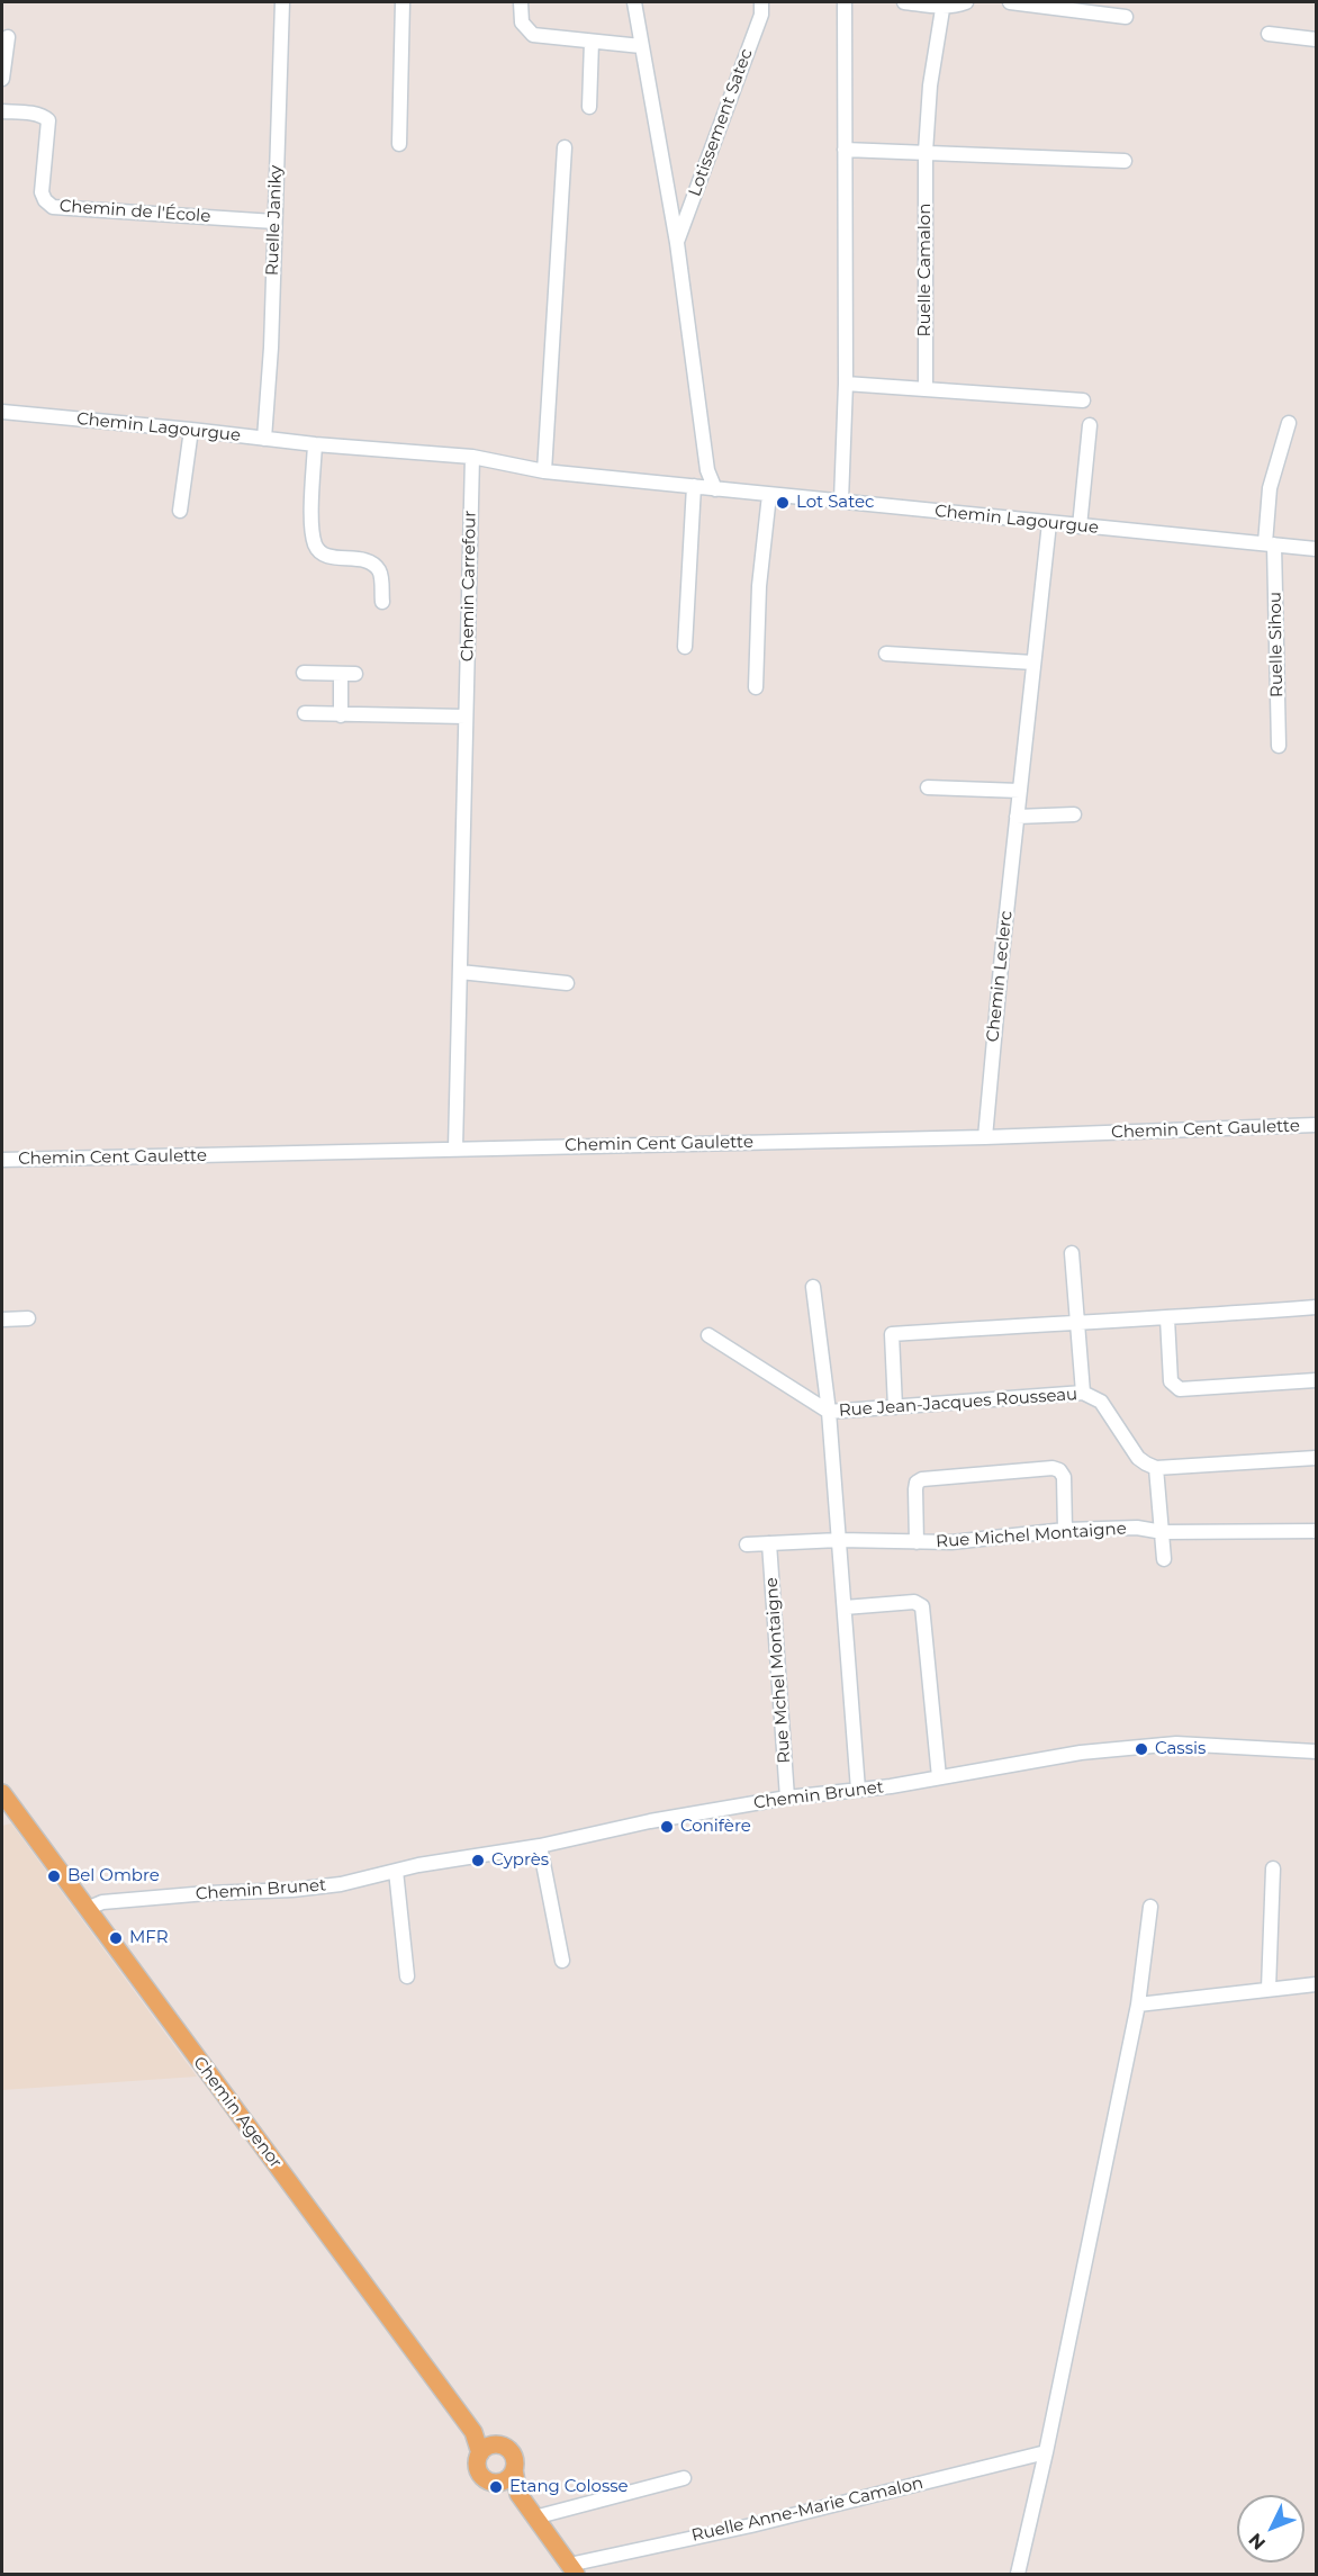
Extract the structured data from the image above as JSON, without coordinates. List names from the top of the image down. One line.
{"streets":{"main road":["Chemin Agenor"],"street":["Lotissement Satec","Chemin de l'École","Ruelle Janiky","Ruelle Camalon","Chemin Lagourgue","Chemin Carrefour","Ruelle Sihou","Chemin Leclerc","Chemin Cent Gaulette","Rue Jean-Jacques Rousseau","Rue Michel Montaigne","Rue Mchel Montaigne","Chemin Brunet","Ruelle Anne-Marie Camalon"]},"crossings":[["Lotissement Satec","Chemin Lagourgue"],["Chemin de l'École","Ruelle Janiky"],["Ruelle Janiky","Chemin Lagourgue"],["Chemin Lagourgue","Chemin Carrefour"],["Chemin Lagourgue","Ruelle Sihou"],["Chemin Lagourgue","Chemin Leclerc"],["Chemin Carrefour","Chemin Cent Gaulette"],["Chemin Leclerc","Chemin Cent Gaulette"],["Rue Michel Montaigne","Rue Mchel Montaigne"],["Rue Mchel Montaigne","Chemin Brunet"],["Chemin Brunet","Chemin Agenor"]],"places":["Lot Satec","Cassis","Conifère","Cyprès","Bel Ombre","MFR","Etang Colosse"],"north":"bottom left"}
